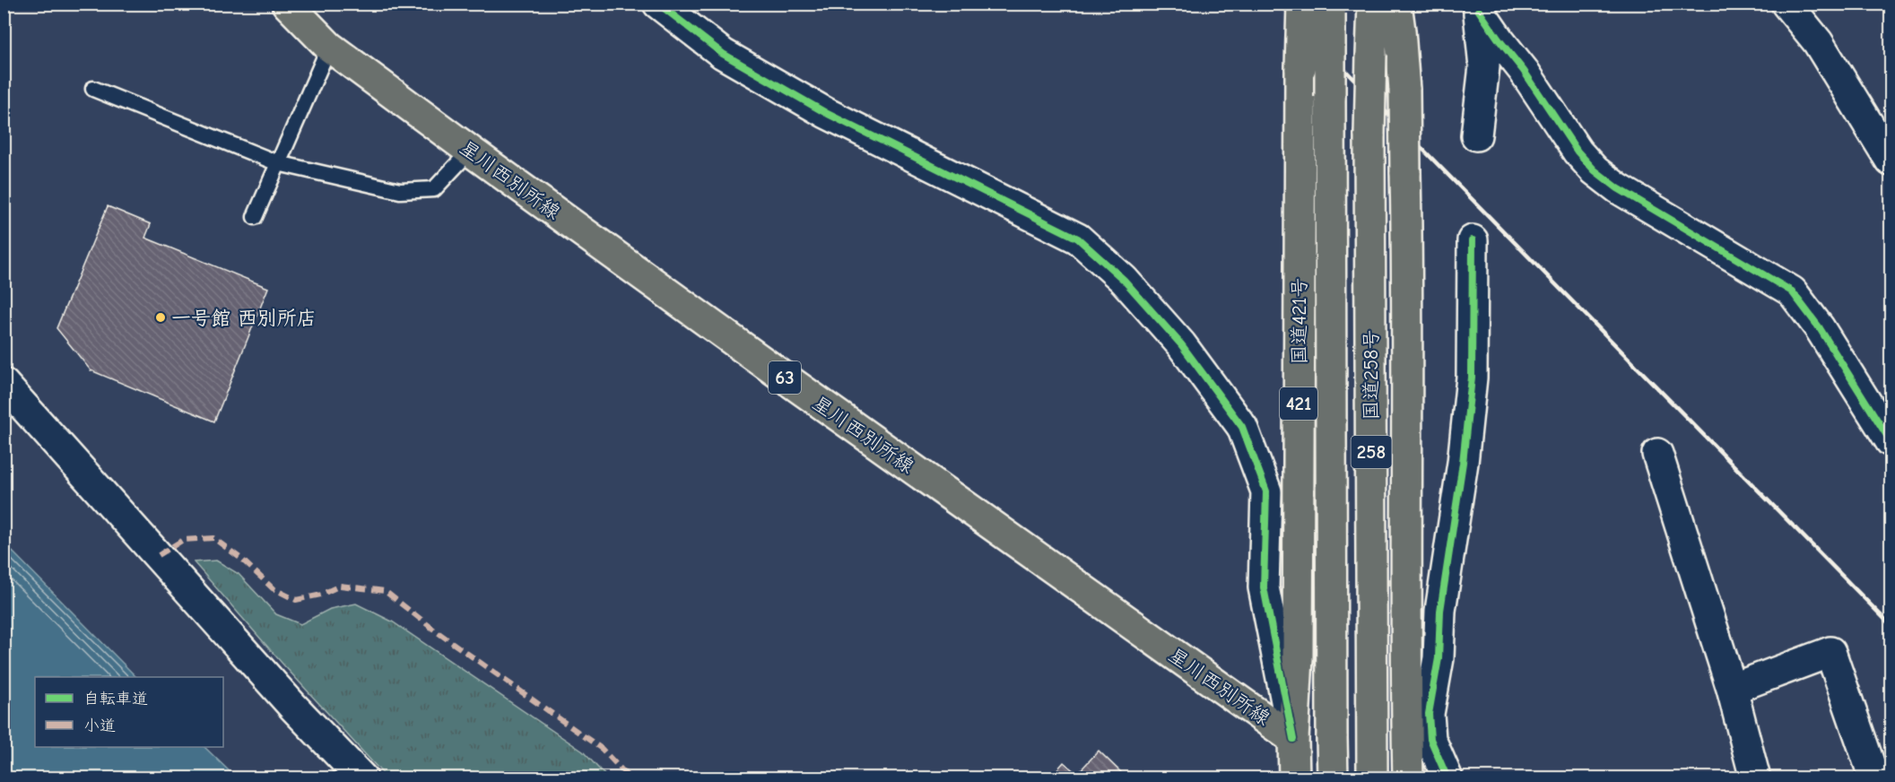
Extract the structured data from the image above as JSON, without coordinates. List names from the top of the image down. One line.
{"streets":{"main road":["星川西別所線","国道421号","国道258号","63","421","258"]},"crossings":[["星川西別所線","国道421号"]],"places":["一号館 西別所店"],"legend":["自転車道","小道"]}
